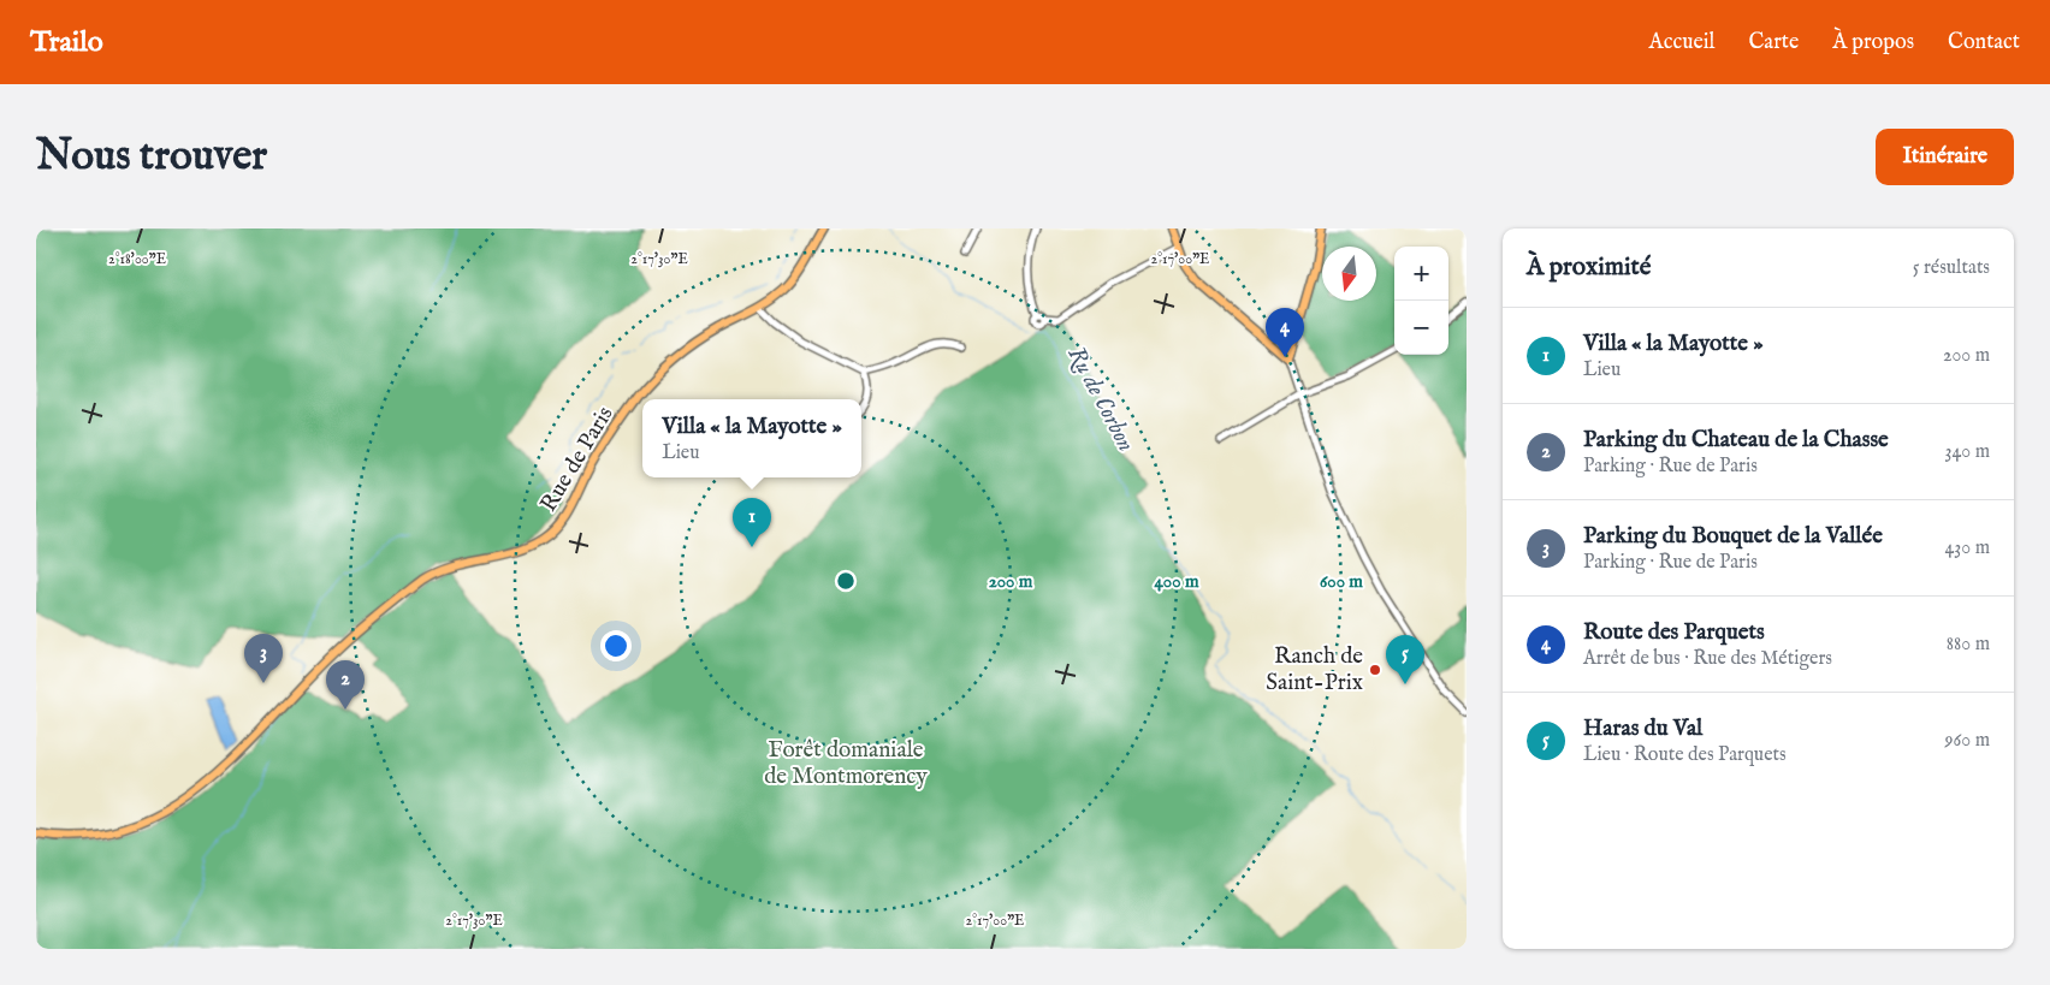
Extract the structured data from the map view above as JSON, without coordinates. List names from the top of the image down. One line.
{"streets":{"main road":["Rue de Paris"]},"water":["Ru de Corbon"],"parks":["Forêt domaniale de Montmorency"],"places":["Ranch de Saint-Prix"],"north":"bottom","page":{"header":"Trailo","nav":["Accueil","Carte","À propos","Contact"],"buttons":"Itinéraire","title":"Nous trouver","heading":["À proximité","5 résultats"],"map_buttons":["+","−"],"list":[{"mark":"1","name":"Villa « la Mayotte »","note":"Lieu","value":"200 m"},{"mark":"2","name":"Parking du Chateau de la Chasse","note":"Parking · Rue de Paris","value":"340 m"},{"mark":"3","name":"Parking du Bouquet de la Vallée","note":"Parking · Rue de Paris","value":"430 m"},{"mark":"4","name":"Route des Parquets","note":"Arrêt de bus · Rue des Métigers","value":"880 m"},{"mark":"5","name":"Haras du Val","note":"Lieu · Route des Parquets","value":"960 m"}],"pins":["4","1","3","5","2"],"popup":["Villa « la Mayotte »","Lieu"]},"coordinates":["2°18'00\"E","2°17'30\"E","2°17'00\"E"],"rings":["200 m","400 m","600 m"]}
